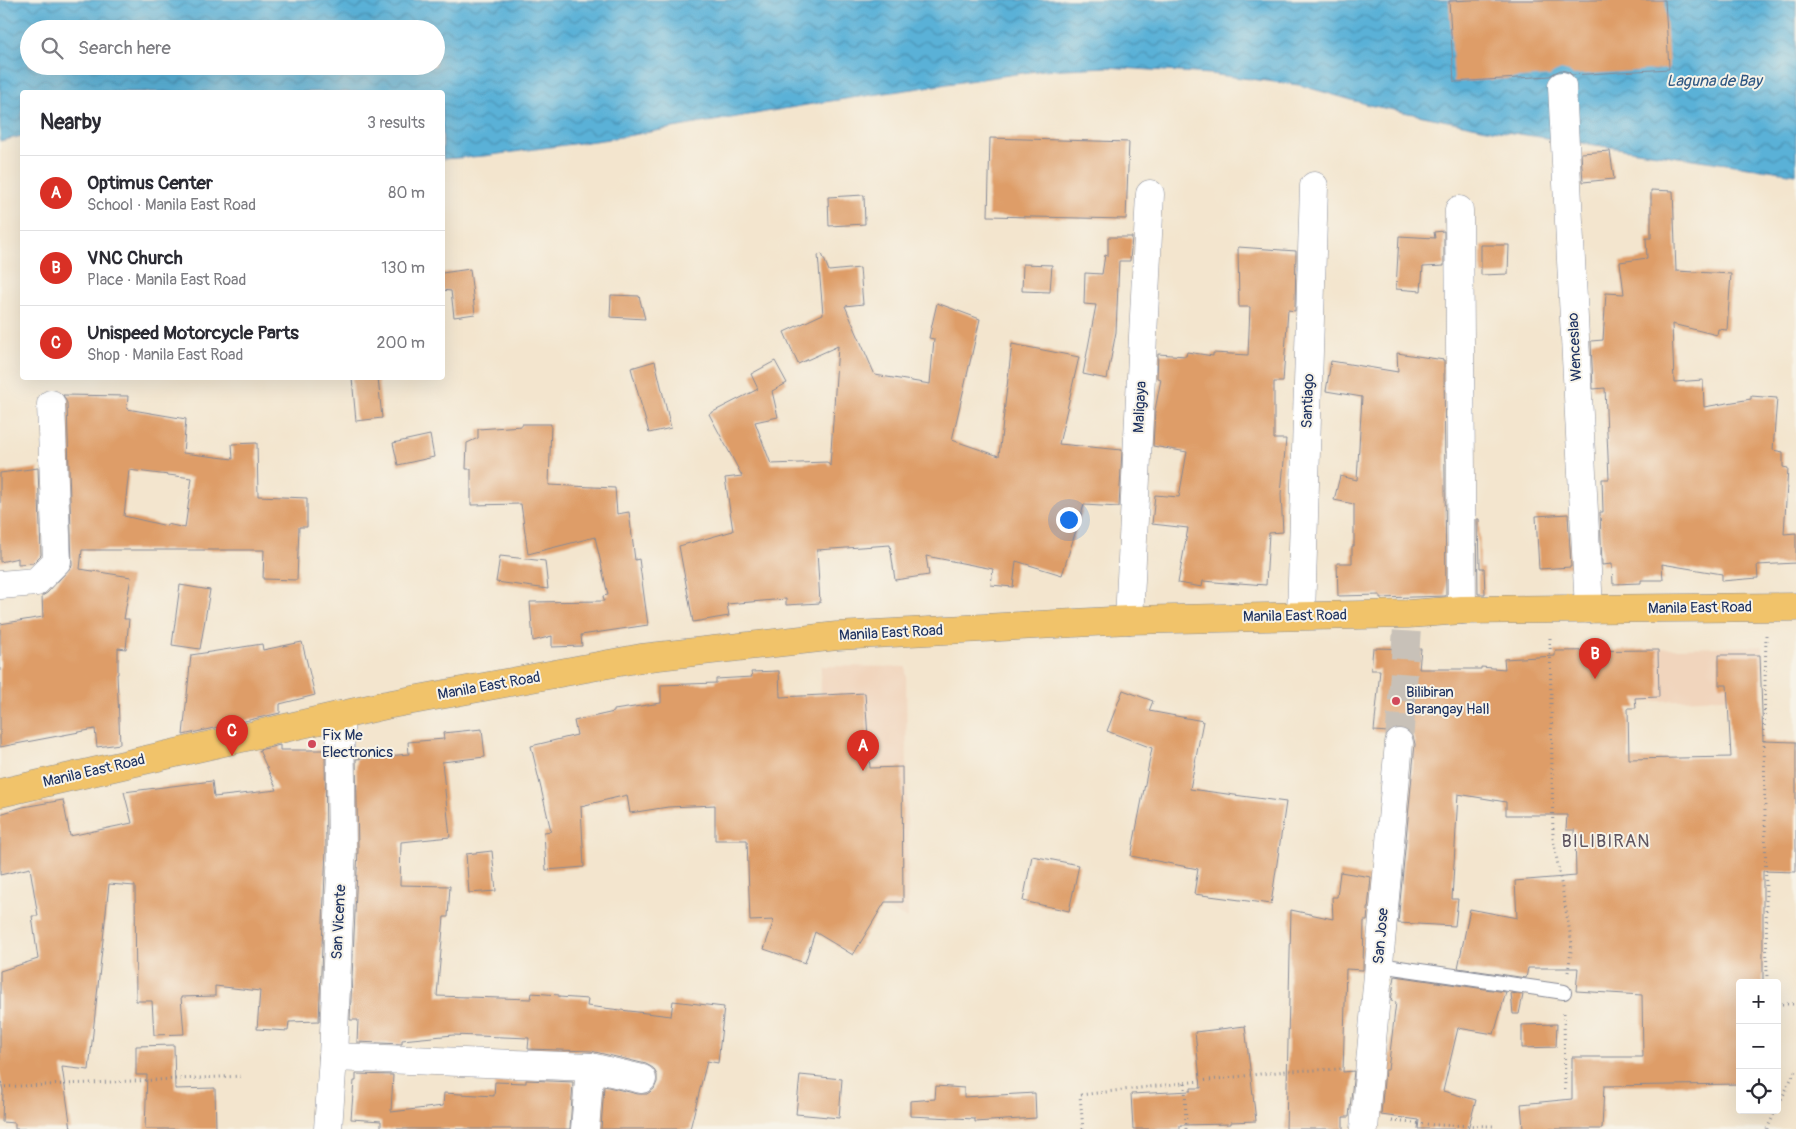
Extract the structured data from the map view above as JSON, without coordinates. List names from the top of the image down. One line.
{"streets":{"main road":["Manila East Road"],"street":["Wenceslao","Santiago","Maligaya","San Vicente","San Jose"]},"crossings":[["Wenceslao","Manila East Road"],["Santiago","Manila East Road"],["Maligaya","Manila East Road"],["Manila East Road","San Vicente"]],"districts":["BILIBIRAN"],"water":["Laguna de Bay"],"places":["Bilibiran Barangay Hall","Fix Me Electronics"],"page":{"search":"Search here","heading":["Nearby","3 results"],"list":[{"mark":"A","name":"Optimus Center","note":"School · Manila East Road","value":"80 m"},{"mark":"B","name":"VNC Church","note":"Place · Manila East Road","value":"130 m"},{"mark":"C","name":"Unispeed Motorcycle Parts","note":"Shop · Manila East Road","value":"200 m"}],"pins":["B","C","A"],"map_buttons":["+","−"]}}
